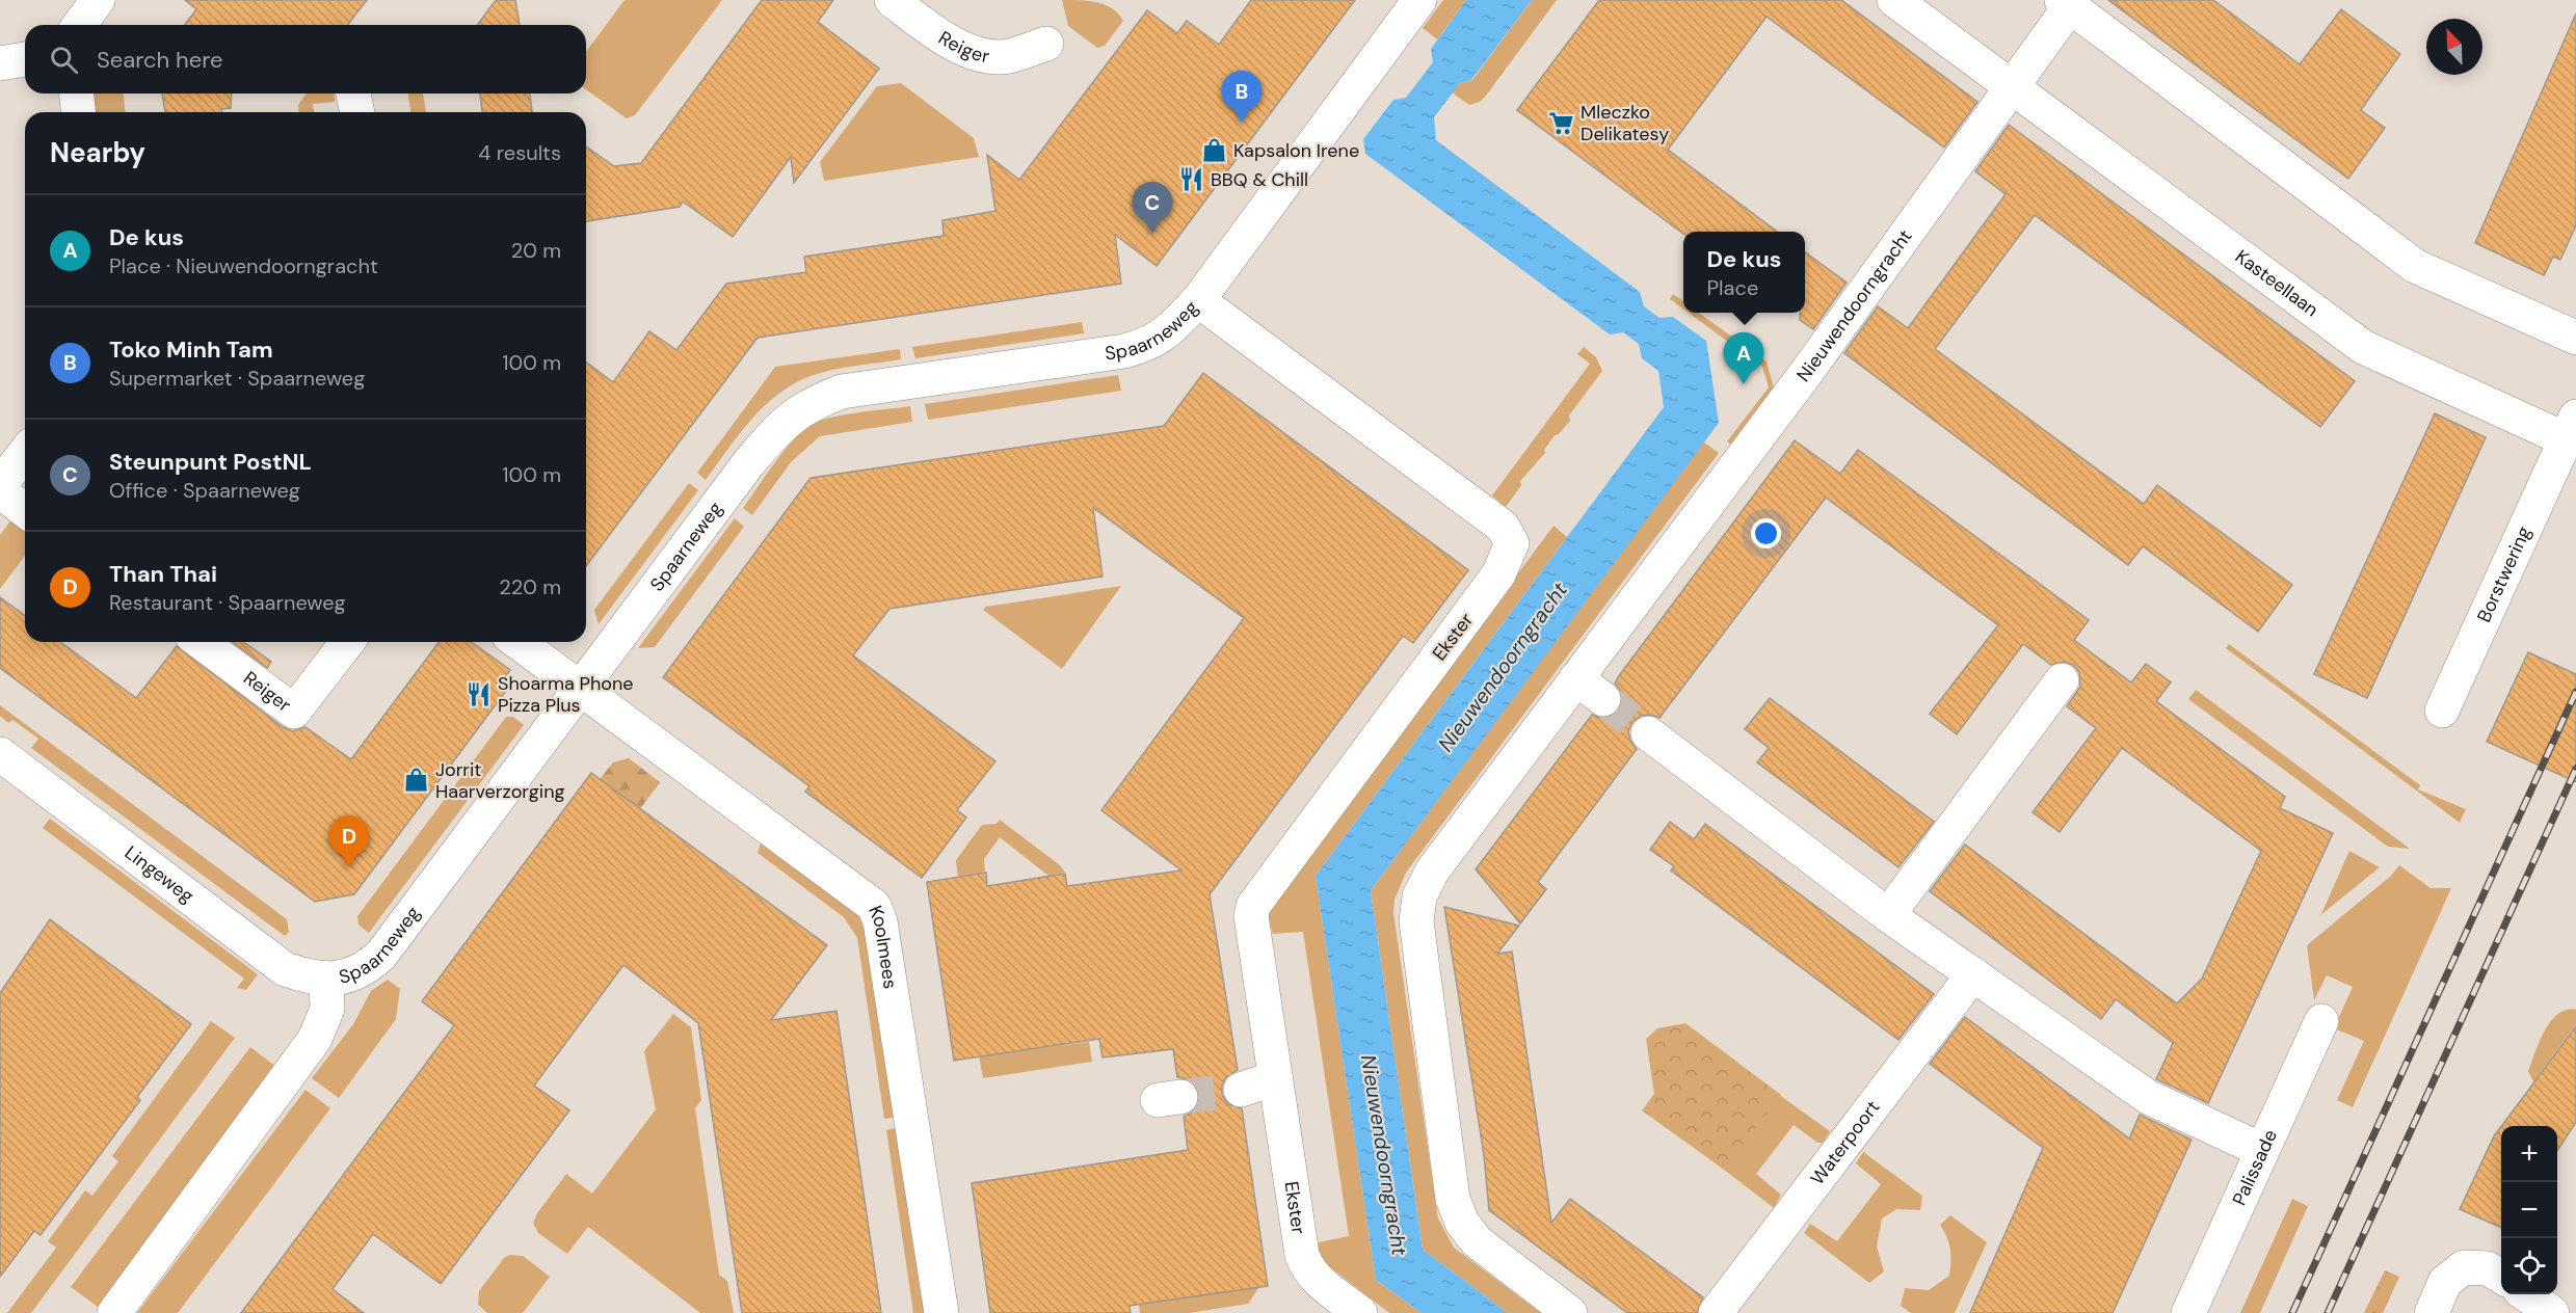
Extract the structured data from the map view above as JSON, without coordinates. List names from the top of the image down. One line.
{"streets":{"street":["Reiger","Kasteellaan","Nieuwendoorngracht","Spaarneweg","Borstwering","Ekster","Lingeweg","Koolmees","Waterpoort","Palissade"]},"crossings":[["Kasteellaan","Nieuwendoorngracht"],["Kasteellaan","Borstwering"],["Spaarneweg","Ekster"],["Spaarneweg","Lingeweg"],["Spaarneweg","Koolmees"]],"water":["Nieuwendoorngracht"],"places":{"supermarket":["Mleczko Delikatesy"],"shop":["Kapsalon Irene","Jorrit Haarverzorging"],"restaurant":["BBQ & Chill","Shoarma Phone Pizza Plus"]},"north":"top left","page":{"search":"Search here","pins":["B","C","A","D"],"heading":["Nearby","4 results"],"list":[{"mark":"A","name":"De kus","note":"Place · Nieuwendoorngracht","value":"20 m"},{"mark":"B","name":"Toko Minh Tam","note":"Supermarket · Spaarneweg","value":"100 m"},{"mark":"C","name":"Steunpunt PostNL","note":"Office · Spaarneweg","value":"100 m"},{"mark":"D","name":"Than Thai","note":"Restaurant · Spaarneweg","value":"220 m"}],"popup":["De kus","Place"],"map_buttons":["+","−"]}}
